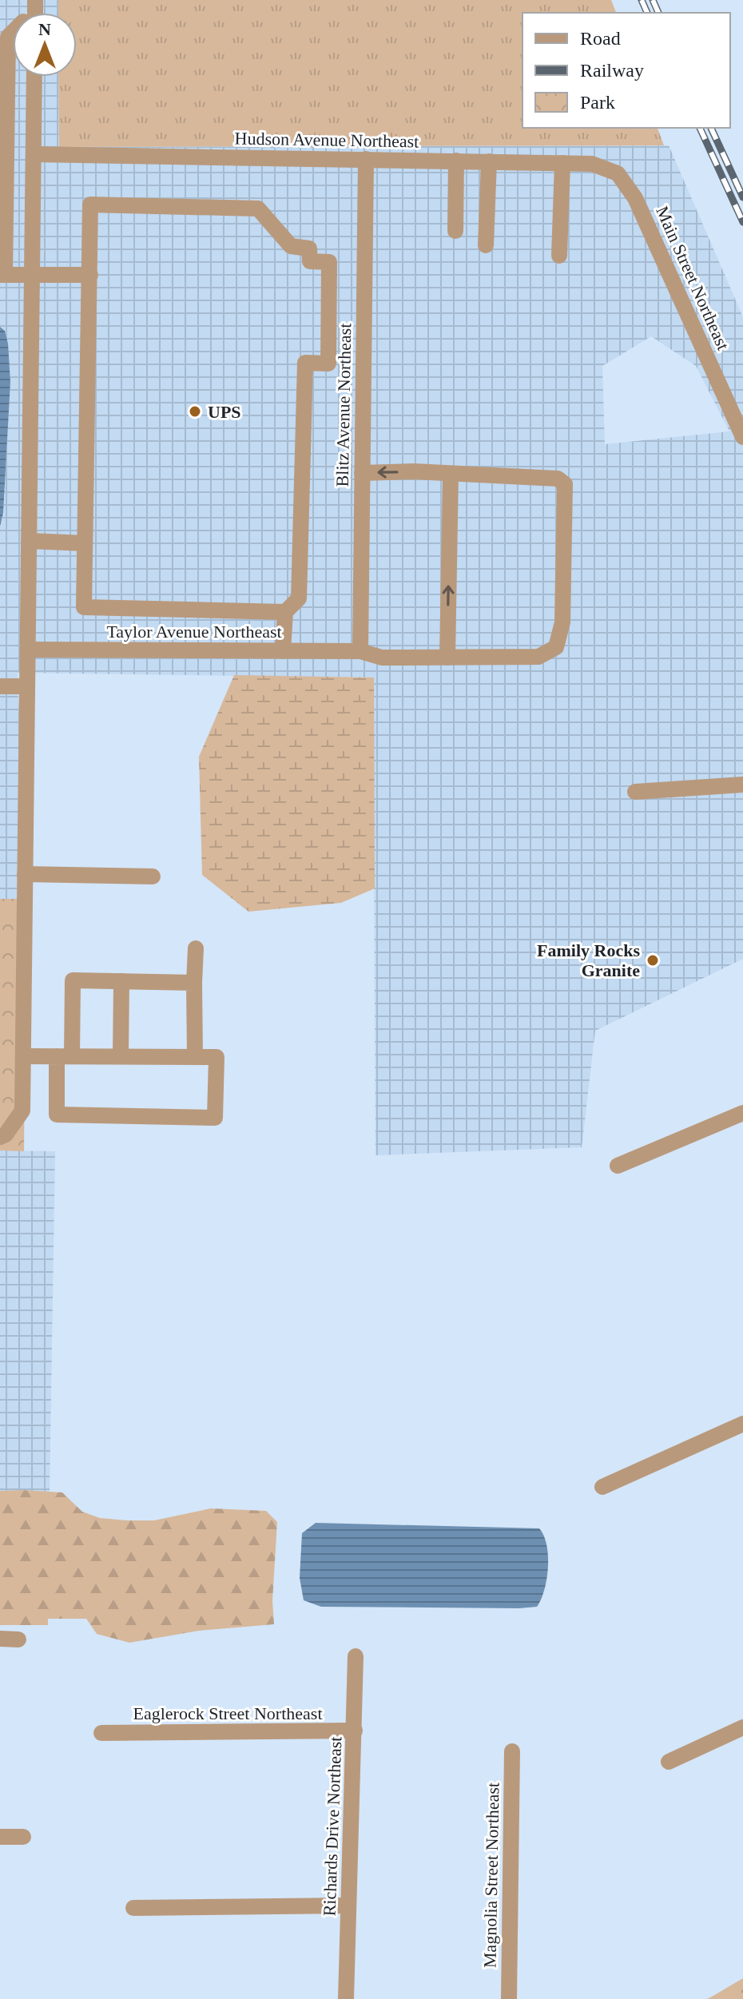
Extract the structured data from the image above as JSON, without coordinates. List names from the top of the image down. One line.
{"streets":{"street":["Hudson Avenue Northeast","Main Street Northeast","Blitz Avenue Northeast","Taylor Avenue Northeast","Eaglerock Street Northeast","Richards Drive Northeast","Magnolia Street Northeast"]},"crossings":[["Hudson Avenue Northeast","Main Street Northeast"],["Hudson Avenue Northeast","Blitz Avenue Northeast"],["Blitz Avenue Northeast","Taylor Avenue Northeast"],["Eaglerock Street Northeast","Richards Drive Northeast"]],"places":["UPS","Family Rocks Granite"],"legend":["Road","Railway","Park"],"north":"top"}
